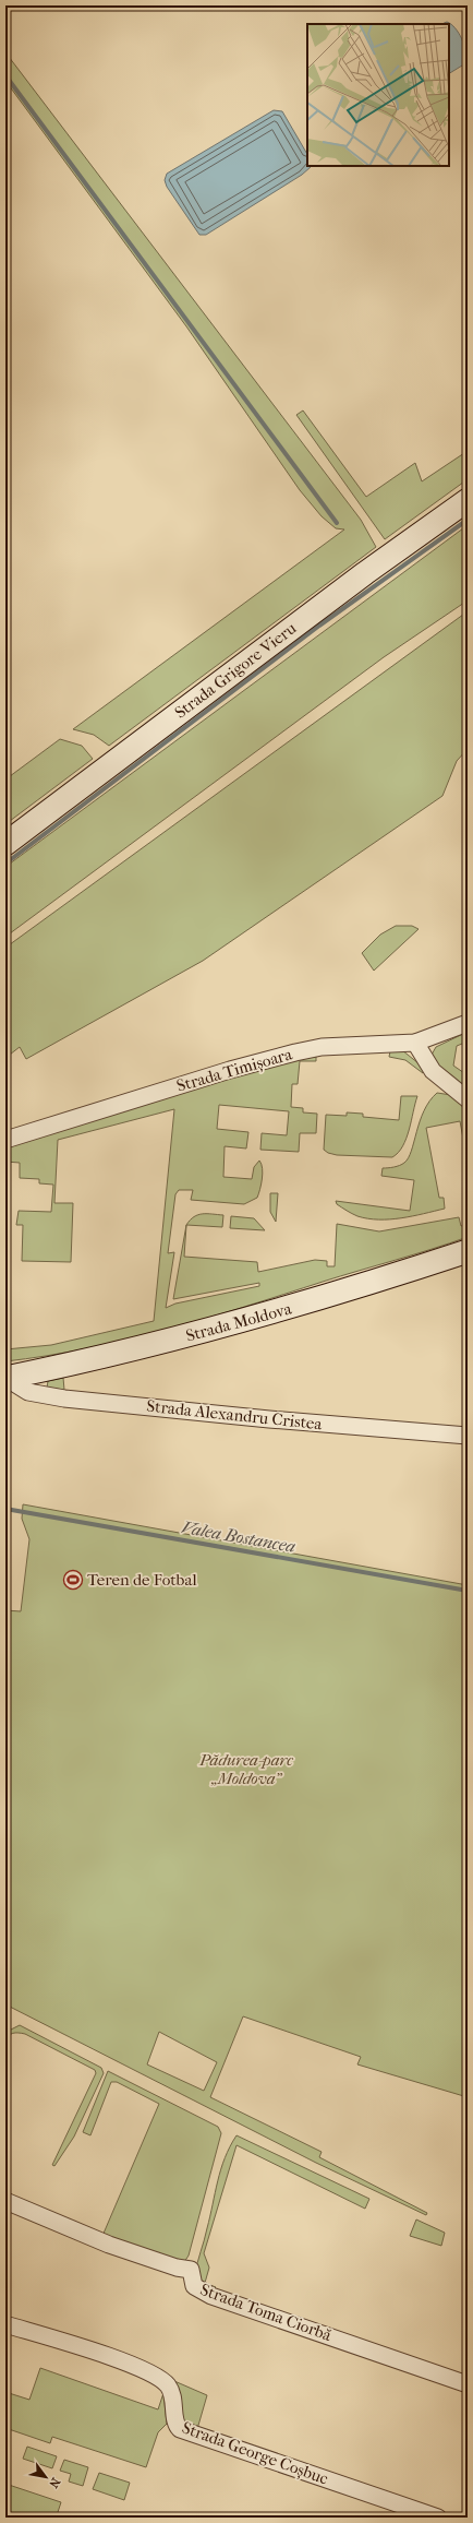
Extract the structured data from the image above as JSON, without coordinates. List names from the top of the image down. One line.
{"streets":{"main road":["Strada Grigore Vieru","Strada Moldova"],"street":["Strada Timișoara","Strada Alexandru Cristea","Strada Toma Ciorbă","Strada George Coșbuc"]},"crossings":[["Strada Moldova","Strada Alexandru Cristea"]],"water":["Valea Bostancea"],"parks":["Pădurea-parc „Moldova”"],"places":{"sports":["Teren de Fotbal"]},"north":"bottom right"}
